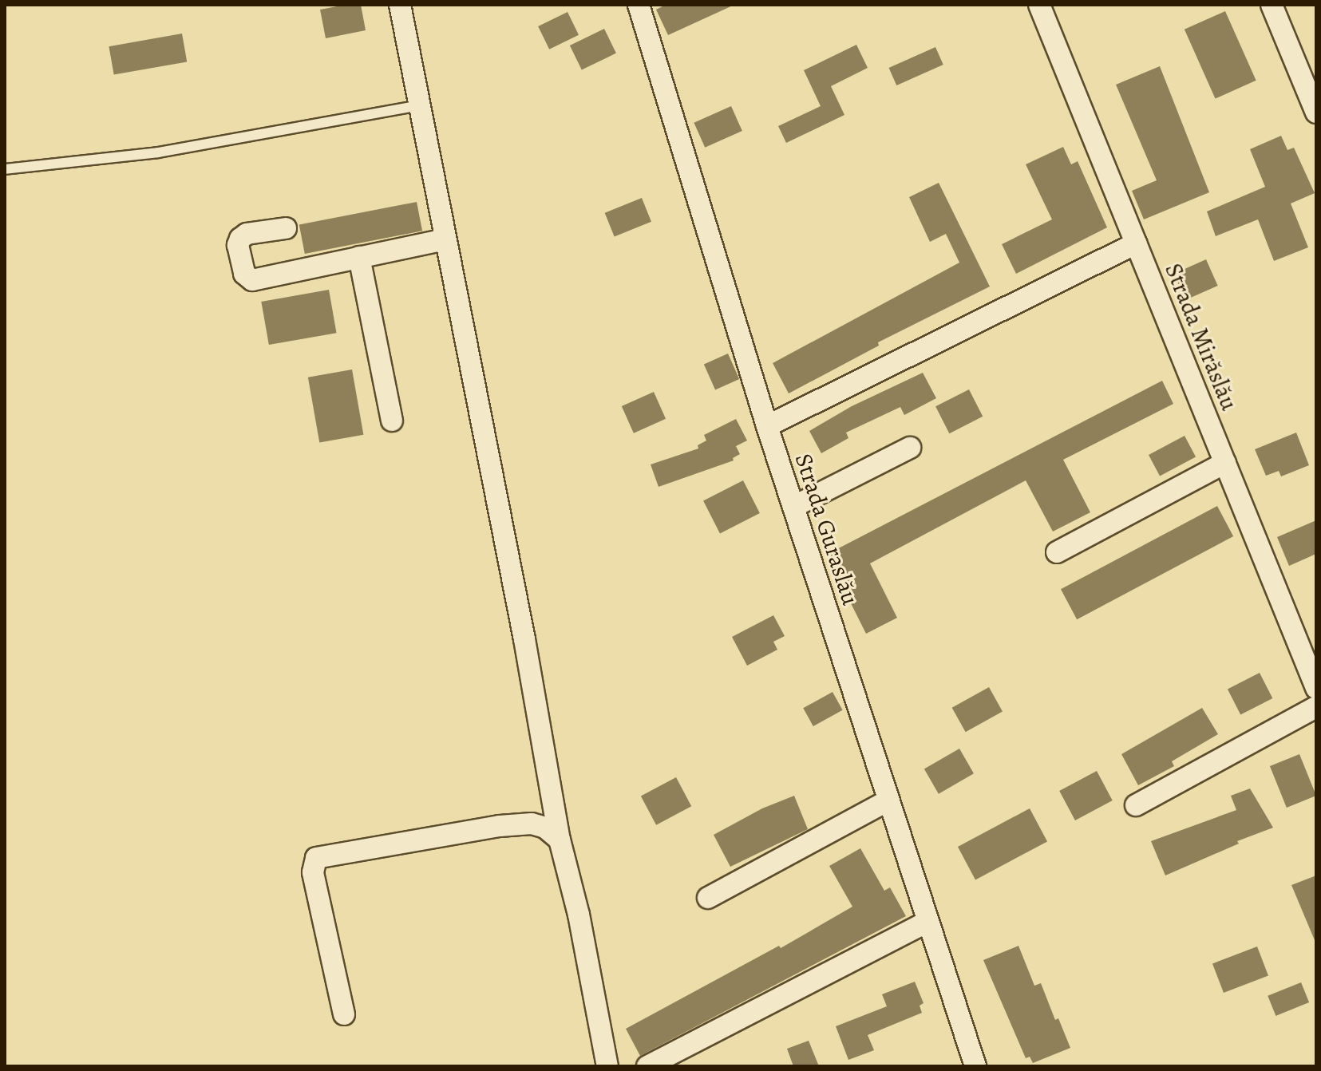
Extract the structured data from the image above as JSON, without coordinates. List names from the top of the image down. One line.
{"streets":{"street":["Strada Mirăslău","Strada Guraslău"]}}
